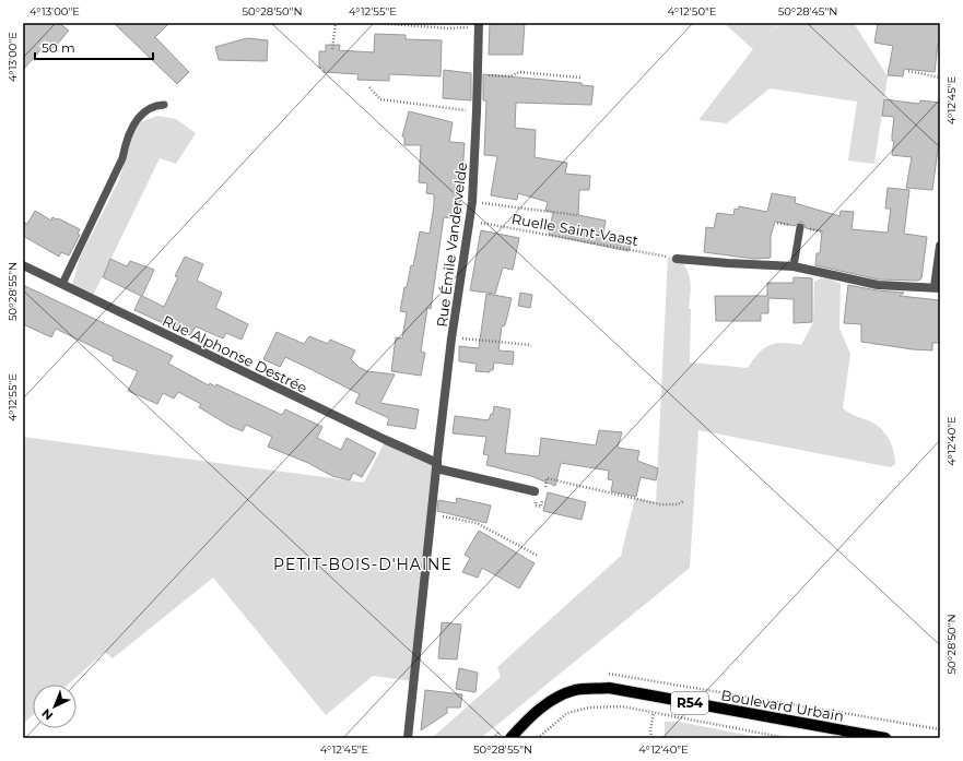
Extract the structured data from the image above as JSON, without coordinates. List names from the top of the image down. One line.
{"streets":{"main road":["R54","Boulevard Urbain"],"street":["Rue Émile Vandervelde","Rue Alphonse Destrée"],"path":["Ruelle Saint-Vaast"]},"crossings":[["Ruelle Saint-Vaast","Rue Émile Vandervelde"],["Rue Émile Vandervelde","Rue Alphonse Destrée"]],"districts":["PETIT-BOIS-D'HAINE"],"scale_bar":"50 m","north":"bottom left","coordinates":["4°13'00\"E","50°28'50\"N","4°12'55\"E","4°12'50\"E","50°28'45\"N","4°12'45\"E","50°28'55\"N","4°12'40\"E"]}
